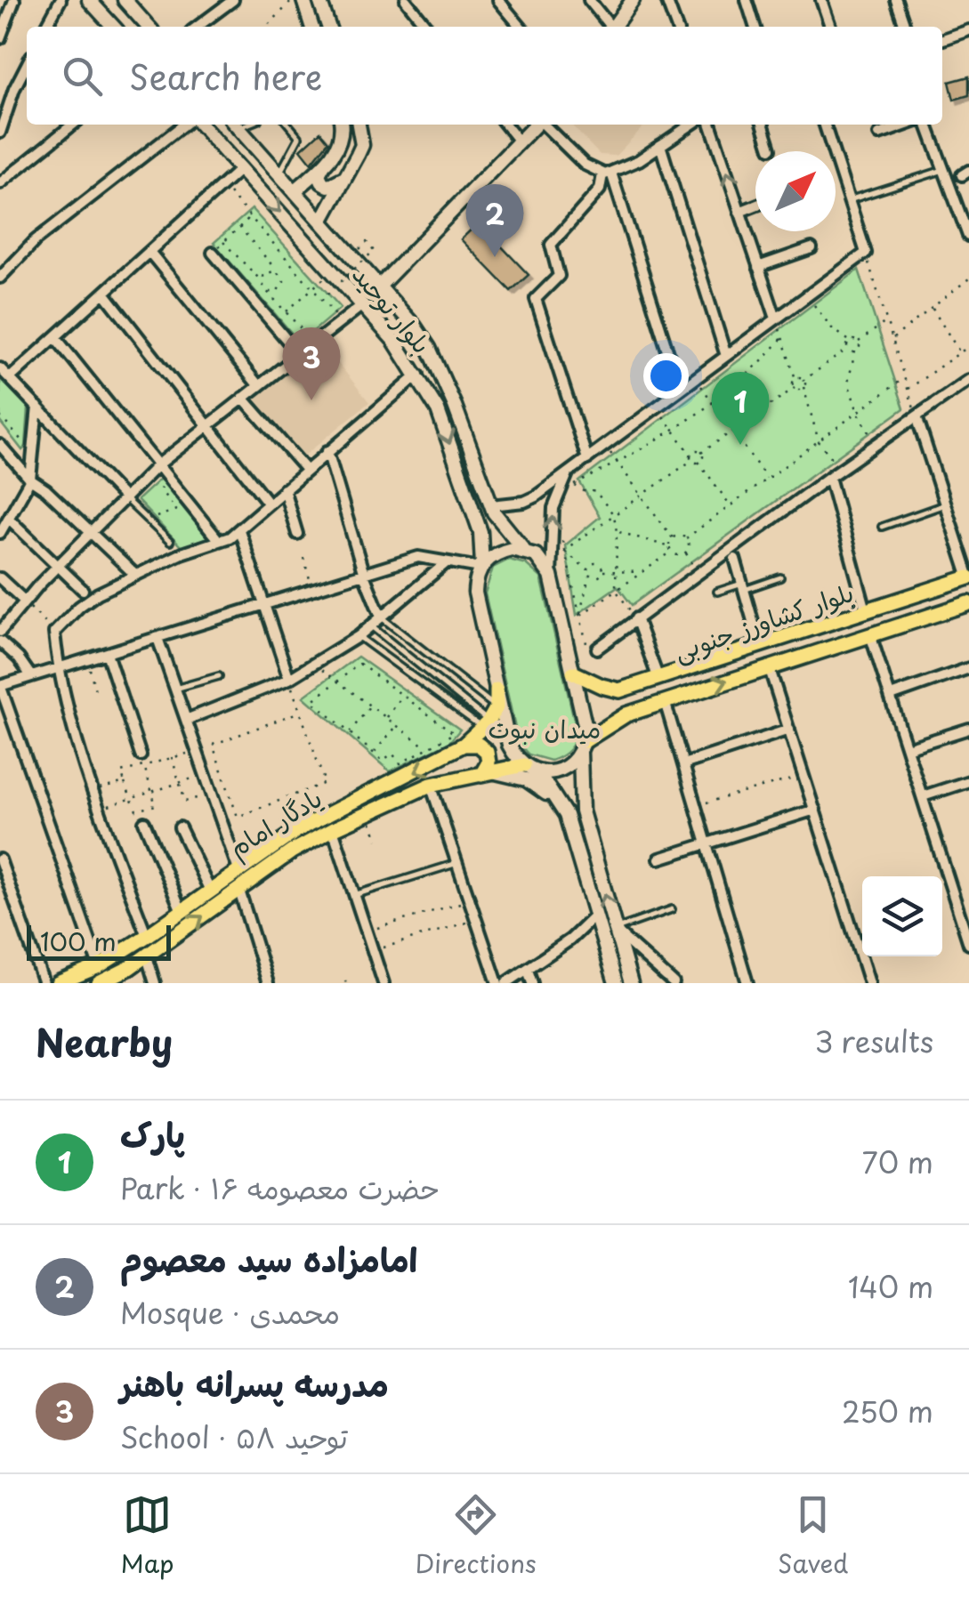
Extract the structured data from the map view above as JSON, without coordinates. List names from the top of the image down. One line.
{"streets":{"main road":["بلوار توحید","بلوار کشاورز جنوبی","یادگار امام"]},"parks":["میدان نبوت"],"scale_bar":"100 m","north":"top right","page":{"search":"Search here","pins":["2","3","1"],"scale":"100 m","heading":["Nearby","3 results"],"list":[{"mark":"1","name":"پارک","note":"Park · حضرت معصومه ۱۶","value":"70 m"},{"mark":"2","name":"امامزاده سید معصوم","note":"Mosque · محمدی","value":"140 m"},{"mark":"3","name":"مدرسه پسرانه باهنر","note":"School · توحید ۵۸","value":"250 m"}],"nav":["Map","Directions","Saved"]}}
